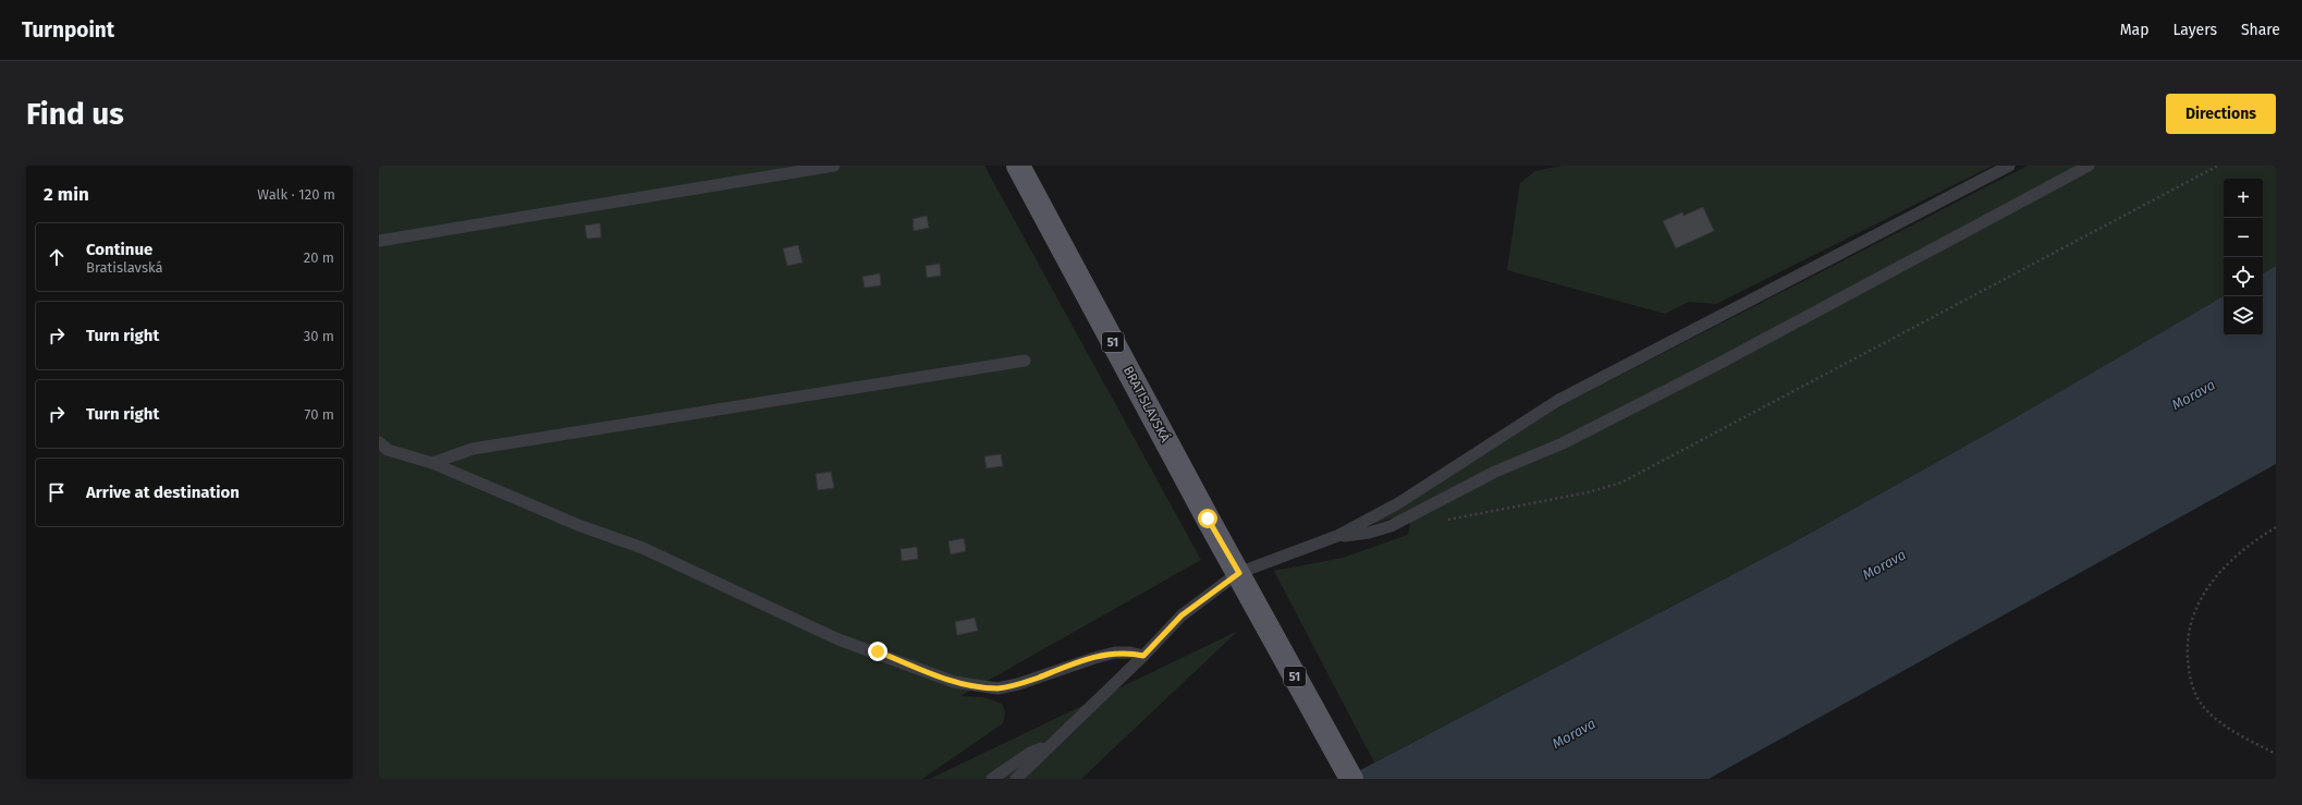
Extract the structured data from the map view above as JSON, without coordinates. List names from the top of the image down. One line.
{"streets":{"main road":["51","BRATISLAVSKÁ"]},"crossings":[["51","BRATISLAVSKÁ"]],"water":["Morava"],"page":{"header":"Turnpoint","nav":["Map","Layers","Share"],"buttons":"Directions","title":"Find us","heading":["2 min","Walk · 120 m"],"map_buttons":["+","−"],"list":[["Continue","Bratislavská","20 m"],["Turn right","30 m"],["Turn right","70 m"],"Arrive at destination"]}}
